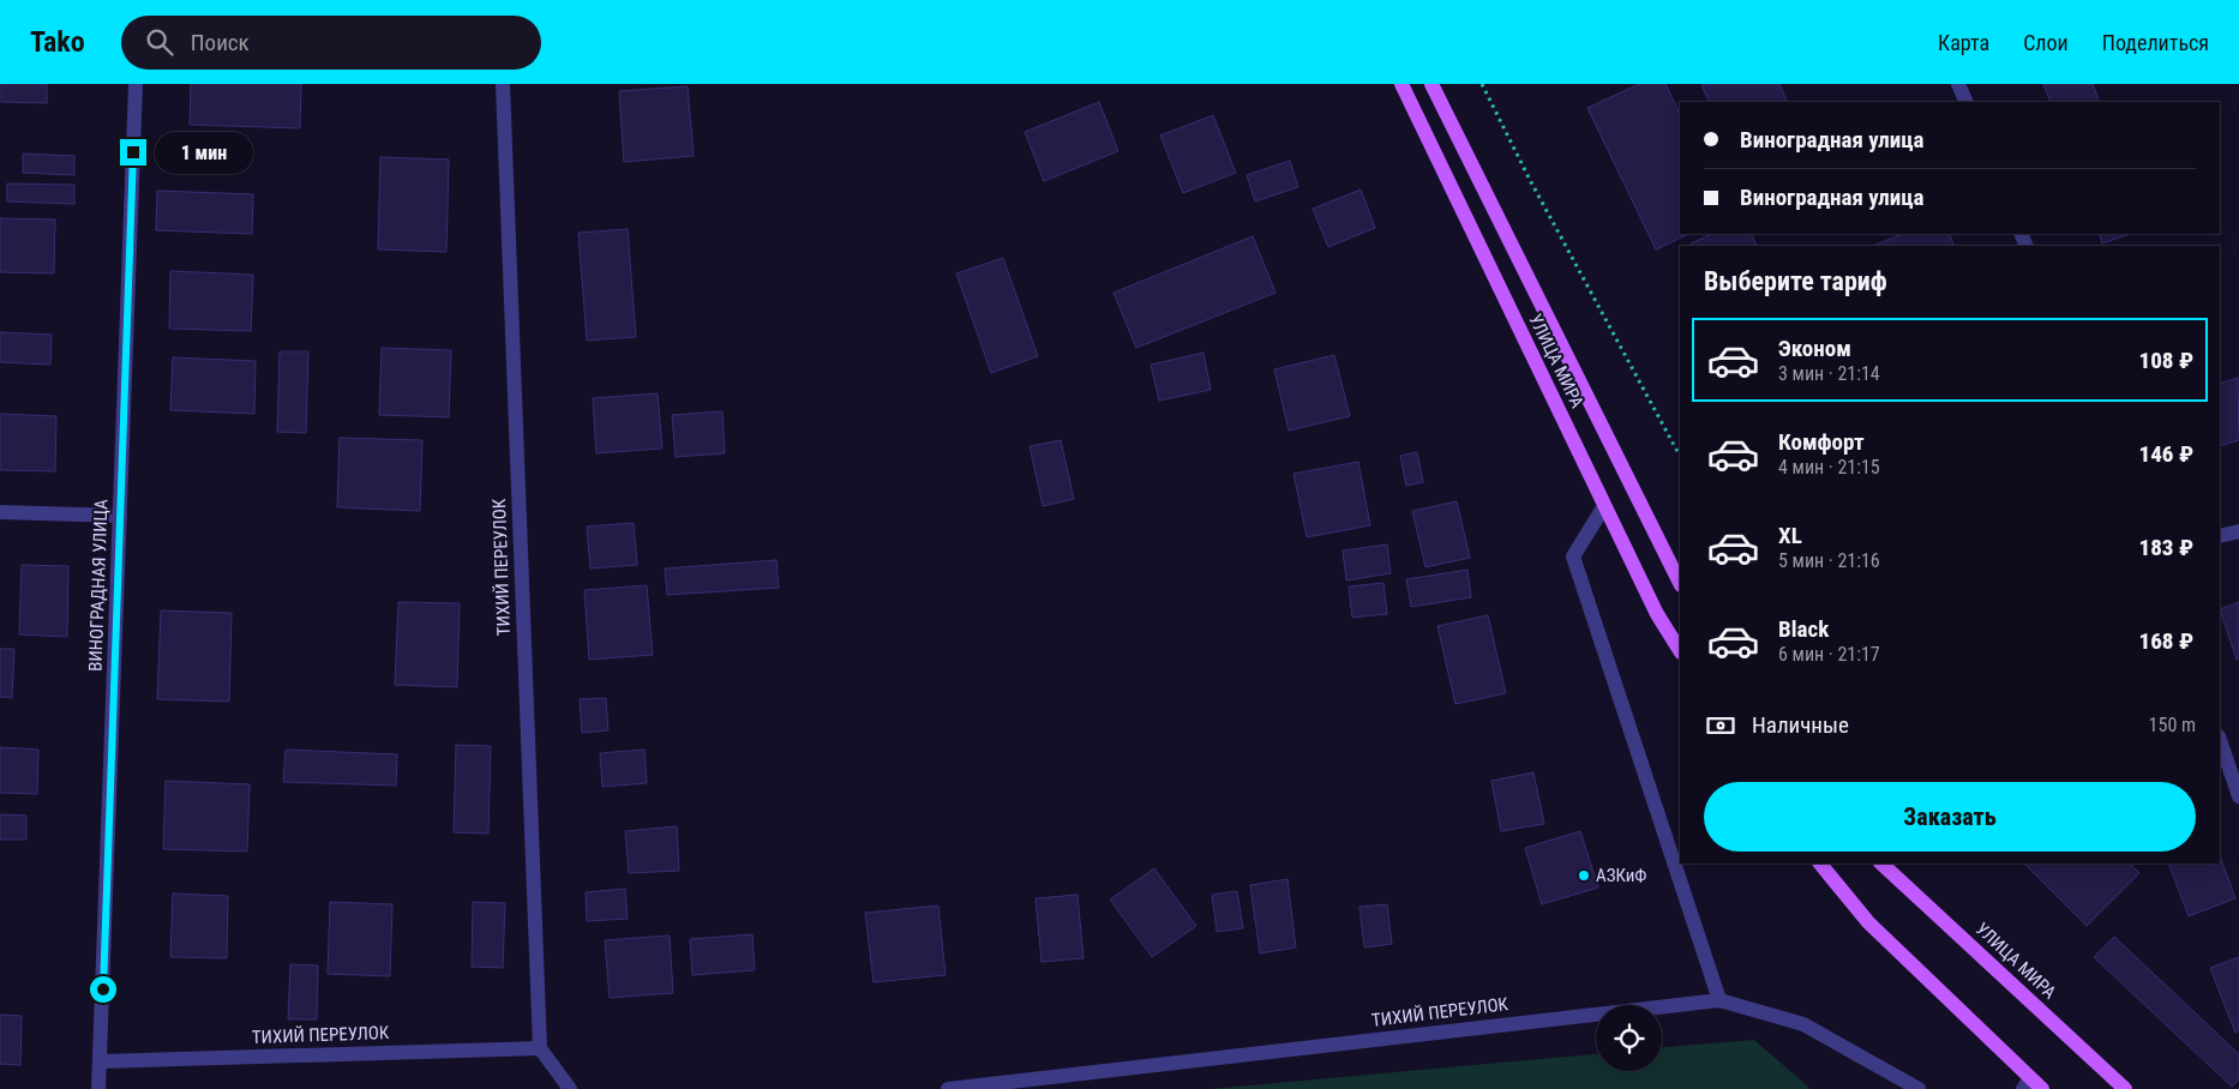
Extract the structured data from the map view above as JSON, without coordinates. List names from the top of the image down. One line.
{"streets":{"main road":["УЛИЦА МИРА"],"street":["ТИХИЙ ПЕРЕУЛОК","ВИНОГРАДНАЯ УЛИЦА"]},"crossings":[["ТИХИЙ ПЕРЕУЛОК","ВИНОГРАДНАЯ УЛИЦА"]],"places":["АЗКиФ"],"page":{"header":"Tako","search":"Поиск","nav":["Карта","Слои","Поделиться"],"banner":["Виноградная улица","Виноградная улица"],"bubble":"1 мин","heading":"Выберите тариф","list":[{"name":"Эконом","note":"3 мин · 21:14","value":"108 ₽"},{"name":"Комфорт","note":"4 мин · 21:15","value":"146 ₽"},{"name":"XL","note":"5 мин · 21:16","value":"183 ₽"},{"name":"Black","note":"6 мин · 21:17","value":"168 ₽"}],"pay":["Наличные","150 m"],"buttons":"Заказать"}}
